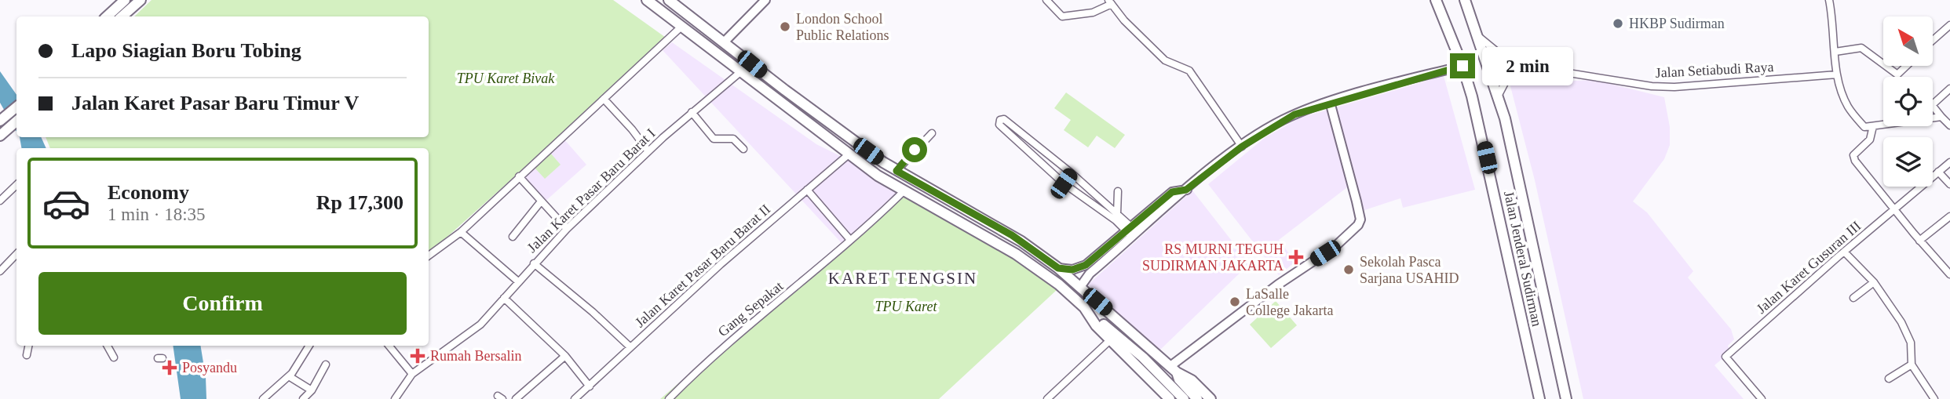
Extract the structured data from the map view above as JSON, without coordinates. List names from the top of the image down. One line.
{"streets":{"main road":["Jalan Jenderal Sudirman"],"street":["Jalan Setiabudi Raya","Jalan Karet Pasar Baru Barat I","Jalan Karet Pasar Baru Barat II","Jalan Karet Gusuran III","Gang Sepakat"]},"crossings":[["Jalan Setiabudi Raya","Jalan Jenderal Sudirman"]],"districts":["KARET TENGSIN"],"parks":["TPU Karet Bivak","TPU Karet"],"places":{"other":["HKBP Sudirman","London School Public Relations","Sekolah Pasca Sarjana USAHID","LaSalle College Jakarta"],"health":["RS MURNI TEGUH SUDIRMAN JAKARTA","Rumah Bersalin","Posyandu"]},"north":"top left","page":{"banner":["Lapo Siagian Boru Tobing","Jalan Karet Pasar Baru Timur V"],"bubble":"2 min","list":[{"name":"Economy","note":"1 min · 18:35","value":"Rp 17,300"}],"buttons":"Confirm"}}
